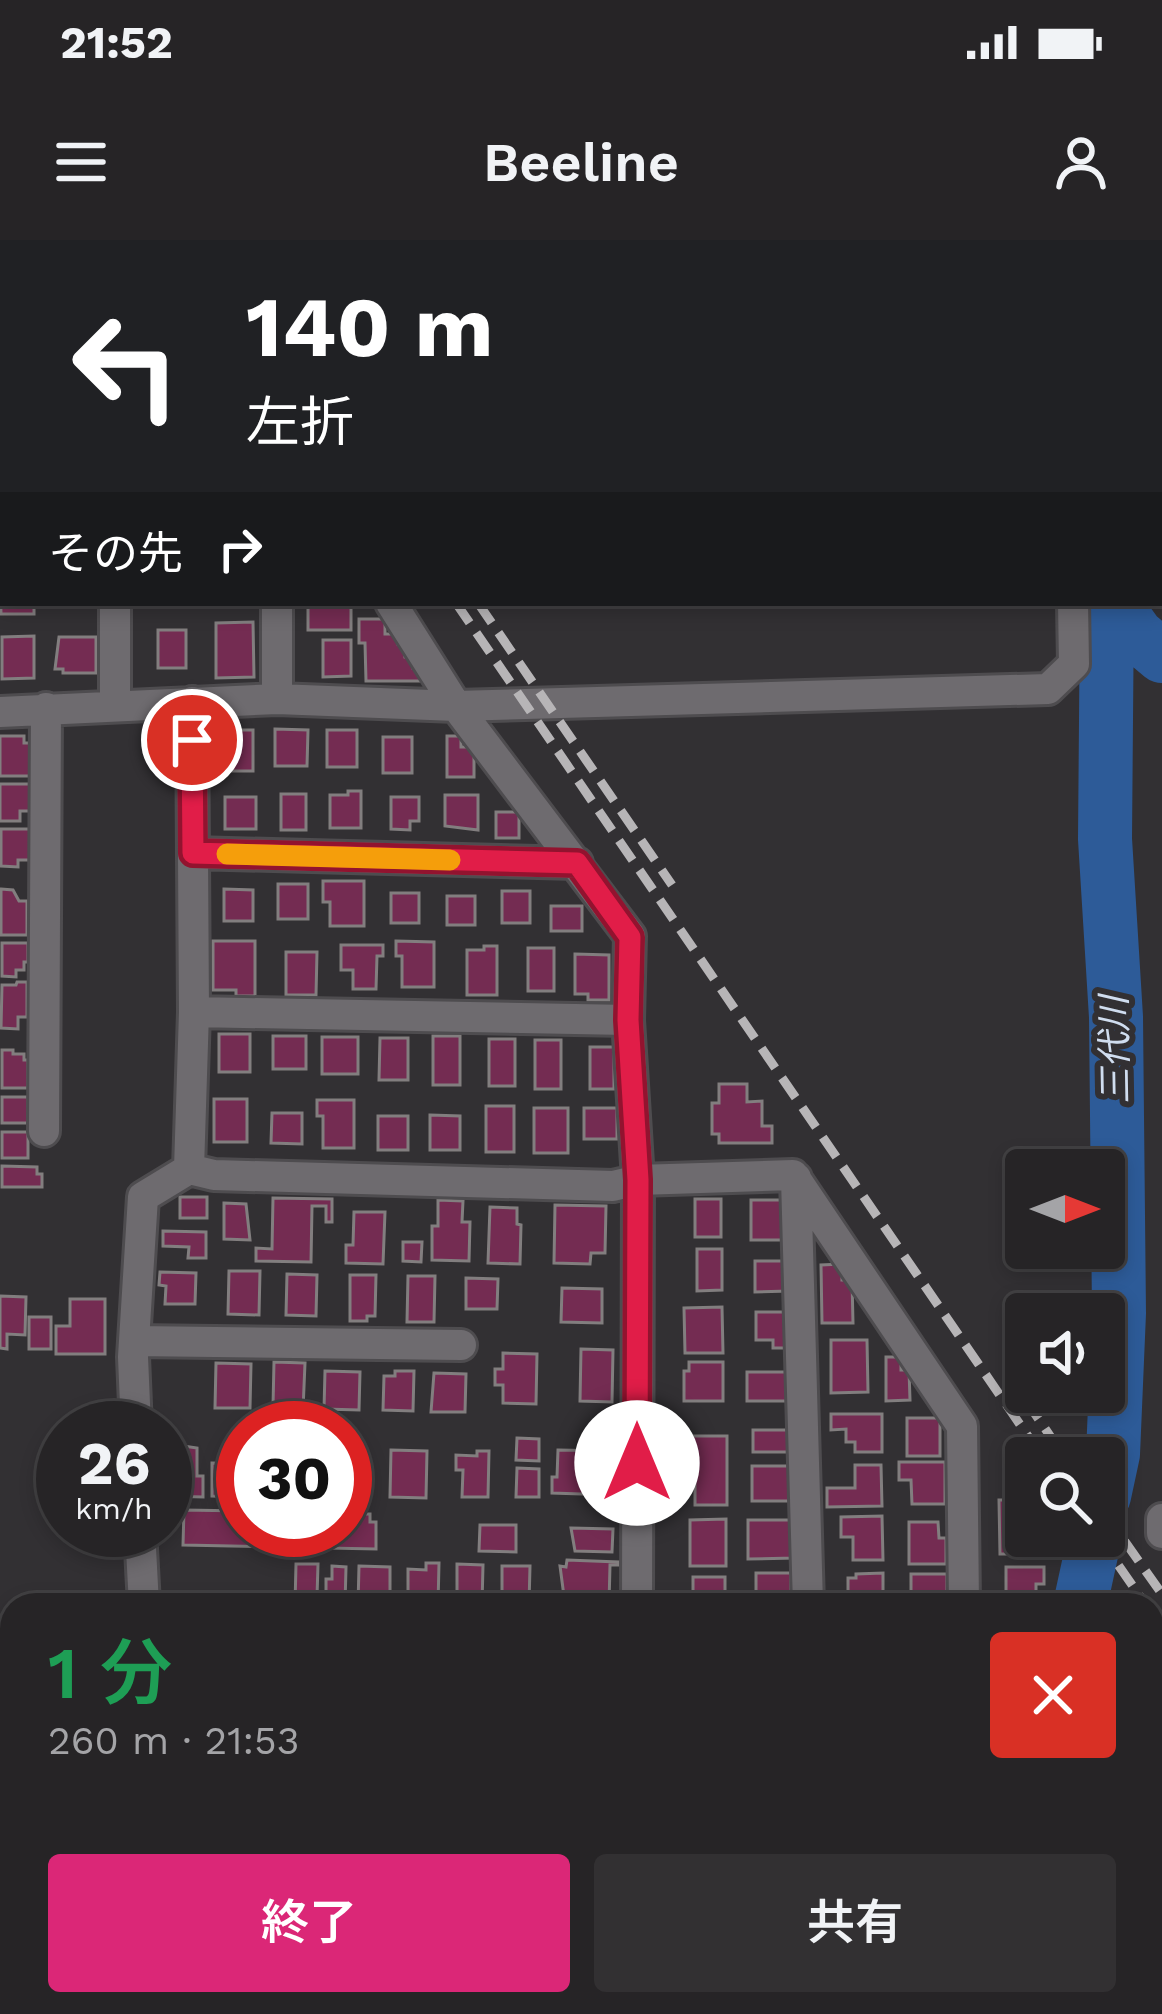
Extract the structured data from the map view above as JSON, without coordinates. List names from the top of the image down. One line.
{"water":["三代川"],"north":"right","page":{"status":"21:52","header":"Beeline","turn":["140 m","左折"],"then":"その先","speed":"26 km/h","limit":"30","heading":["1 分","260 m · 21:53"],"buttons":["終了","共有"]}}
